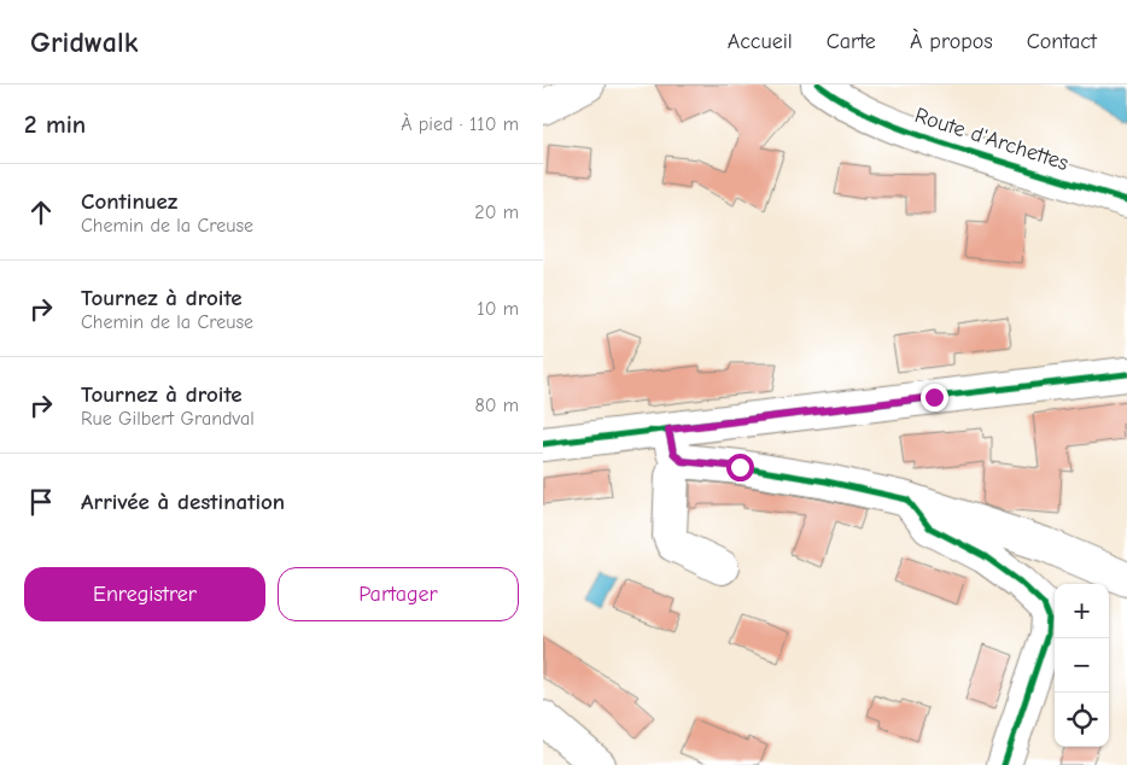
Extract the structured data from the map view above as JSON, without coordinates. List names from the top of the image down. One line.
{"streets":{"street":["Route d'Archettes"]},"page":{"header":"Gridwalk","nav":["Accueil","Carte","À propos","Contact"],"heading":["2 min","À pied · 110 m"],"list":[["Continuez","Chemin de la Creuse","20 m"],["Tournez à droite","Chemin de la Creuse","10 m"],["Tournez à droite","Rue Gilbert Grandval","80 m"],"Arrivée à destination"],"buttons":["Enregistrer","Partager"],"map_buttons":["+","−"]}}
